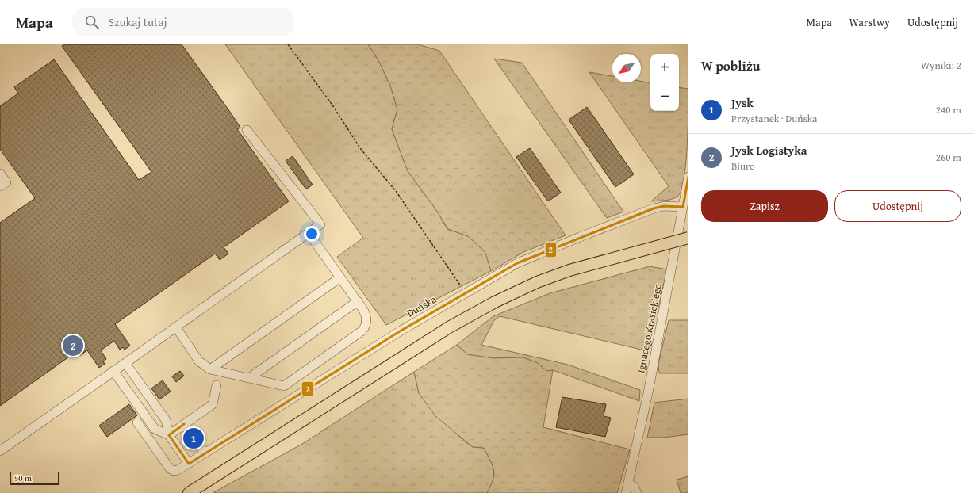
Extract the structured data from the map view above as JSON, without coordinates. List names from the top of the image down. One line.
{"streets":{"street":["Duńska","Ignacego Krasickiego"]},"crossings":[["Duńska","Ignacego Krasickiego"]],"lines":["transit line 2"],"scale_bar":"50 m","north":"bottom left","page":{"header":"Mapa","search":"Szukaj tutaj","nav":["Mapa","Warstwy","Udostępnij"],"heading":["W pobliżu","Wyniki: 2"],"map_buttons":["+","−"],"list":[{"mark":"1","name":"Jysk","note":"Przystanek · Duńska","value":"240 m"},{"mark":"2","name":"Jysk Logistyka","note":"Biuro","value":"260 m"}],"buttons":["Zapisz","Udostępnij"],"pins":["2","1"],"scale":"50 m"}}
